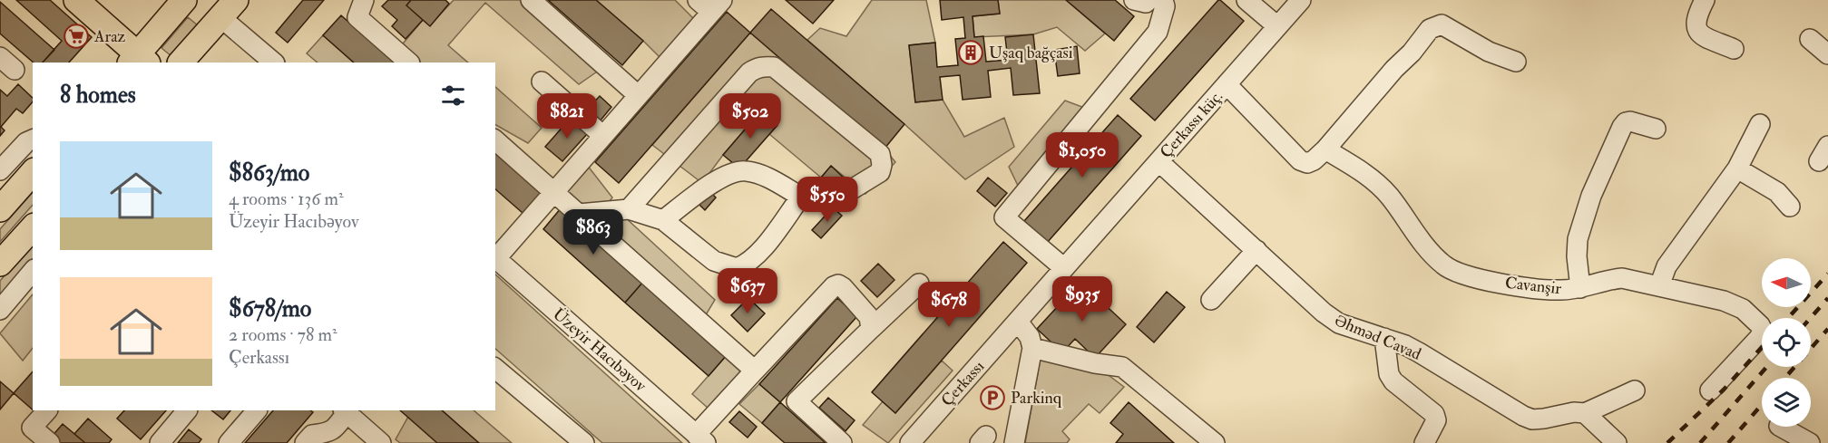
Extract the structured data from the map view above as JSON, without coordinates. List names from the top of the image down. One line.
{"streets":{"street":["Çerkassı küç.","Cavanşir","Əhməd Cavad","Üzeyir Hacıbəyov","Çerkassı"]},"crossings":[["Çerkassı küç.","Əhməd Cavad"],["Çerkassı küç.","Çerkassı"]],"places":{"supermarket":["Araz"],"building":["Uşaq bağçasi"],"parking":["Parkinq"]},"north":"left","page":{"heading":"8 homes","price":["$821","$502","$1,050","$550","$863","$637","$935","$678"],"list":[{"name":"$863/mo","note":"4 rooms · 136 m² · Üzeyir Hacıbəyov"},{"name":"$678/mo","note":"2 rooms · 78 m² · Çerkassı"}]}}
